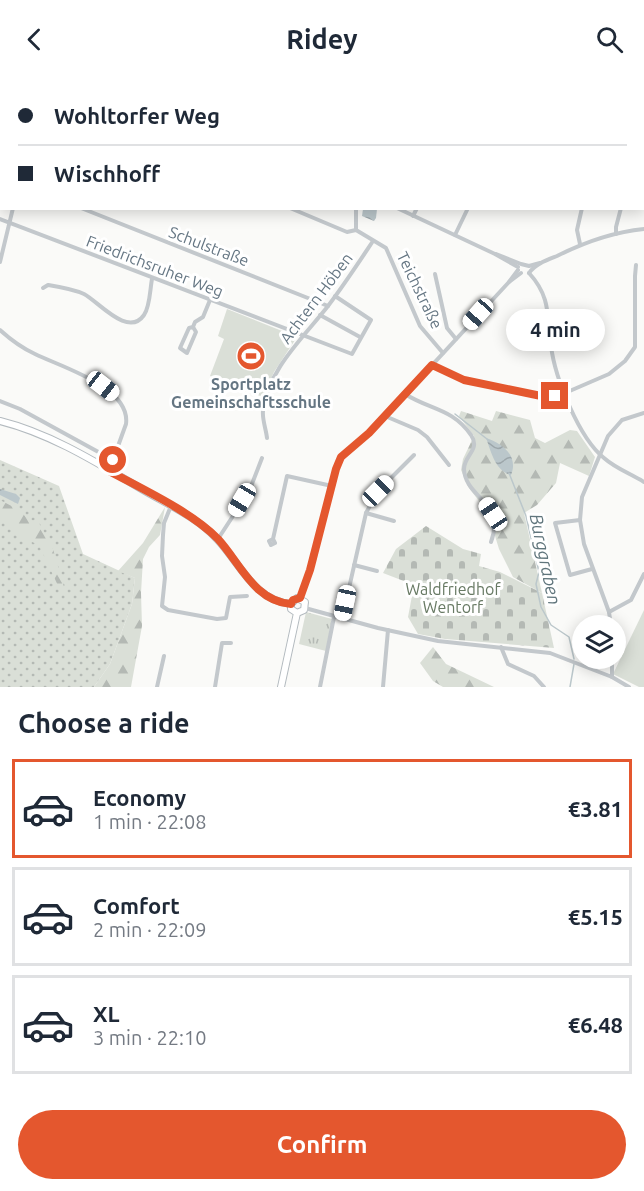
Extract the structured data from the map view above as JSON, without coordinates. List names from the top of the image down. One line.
{"streets":{"street":["Schulstraße","Friedrichsruher Weg","Teichstraße","Achtern Höben"]},"crossings":[["Schulstraße","Achtern Höben"],["Friedrichsruher Weg","Achtern Höben"],["Teichstraße","Achtern Höben"]],"water":["Burggraben"],"parks":["Waldfriedhof Wentorf"],"places":{"sports":["Sportplatz Gemeinschaftsschule"]},"page":{"header":"Ridey","banner":["Wohltorfer Weg","Wischhoff"],"bubble":"4 min","heading":"Choose a ride","list":[{"name":"Economy","note":"1 min · 22:08","value":"€3.81"},{"name":"Comfort","note":"2 min · 22:09","value":"€5.15"},{"name":"XL","note":"3 min · 22:10","value":"€6.48"}],"buttons":"Confirm"}}
